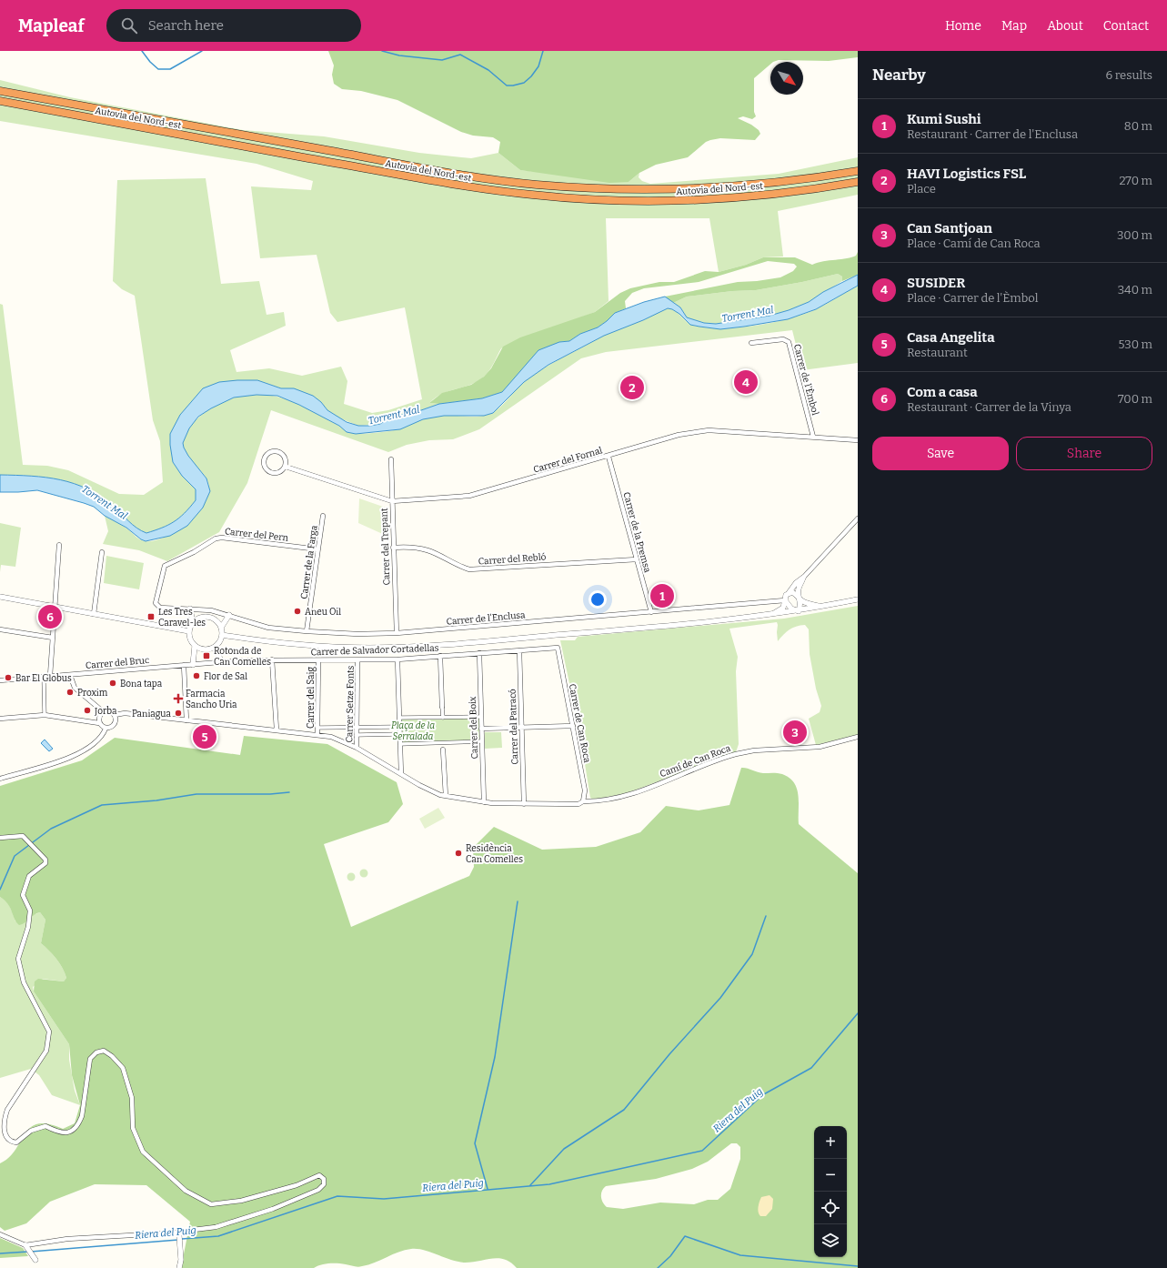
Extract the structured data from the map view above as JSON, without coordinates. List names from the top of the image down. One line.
{"streets":{"highway":["Autovia del Nord-est"],"street":["Carrer de l'Èmbol","Carrer del Fornal","Carrer de la Premsa","Carrer del Pern","Carrer del Trepant","Carrer del Rebló","Carrer de la Farga","Carrer de l'Enclusa","Carrer de Salvador Cortadellas","Carrer del Bruc","Carrer del Saig","Carrer Setze Fonts","Carrer de Can Roca","Carrer del Patracó","Carrer del Boix","Camí de Can Roca"]},"crossings":[["Carrer de l'Èmbol","Carrer del Fornal"],["Carrer del Fornal","Carrer de la Premsa"],["Carrer del Fornal","Carrer del Trepant"],["Carrer de la Premsa","Carrer del Rebló"],["Carrer de la Premsa","Carrer de l'Enclusa"],["Carrer del Pern","Carrer de la Farga"],["Carrer del Pern","Carrer de l'Enclusa"],["Carrer del Trepant","Carrer del Rebló"],["Carrer del Trepant","Carrer de l'Enclusa"],["Carrer de la Farga","Carrer de l'Enclusa"],["Carrer de Salvador Cortadellas","Carrer del Bruc"],["Carrer de Salvador Cortadellas","Carrer del Saig"],["Carrer de Salvador Cortadellas","Carrer Setze Fonts"],["Carrer de Salvador Cortadellas","Carrer de Can Roca"],["Carrer de Salvador Cortadellas","Carrer del Patracó"],["Carrer de Salvador Cortadellas","Carrer del Boix"],["Carrer del Saig","Camí de Can Roca"],["Carrer Setze Fonts","Camí de Can Roca"],["Carrer de Can Roca","Camí de Can Roca"],["Carrer del Patracó","Camí de Can Roca"],["Carrer del Boix","Camí de Can Roca"]],"water":["Torrent Mal","Riera del Puig"],"parks":["Plaça de la Serralada"],"places":{"other":["Aneu Oil","Flor de Sal","Bar El Globus","Bona tapa","Proxim","Jorba","Paniagua","Residència Can Comelles"],"transit":["Les Tres Caravel-les","Rotonda de Can Comelles"],"health":["Farmacia Sancho Uria"]},"north":"bottom right","page":{"header":"Mapleaf","search":"Search here","nav":["Home","Map","About","Contact"],"heading":["Nearby","6 results"],"list":[{"mark":"1","name":"Kumi Sushi","note":"Restaurant · Carrer de l'Enclusa","value":"80 m"},{"mark":"2","name":"HAVI Logistics FSL","note":"Place","value":"270 m"},{"mark":"3","name":"Can Santjoan","note":"Place · Camí de Can Roca","value":"300 m"},{"mark":"4","name":"SUSIDER","note":"Place · Carrer de l'Èmbol","value":"340 m"},{"mark":"5","name":"Casa Angelita","note":"Restaurant","value":"530 m"},{"mark":"6","name":"Com a casa","note":"Restaurant · Carrer de la Vinya","value":"700 m"}],"pins":["4","2","1","6","3","5"],"buttons":["Save","Share"],"map_buttons":["+","−"]}}
